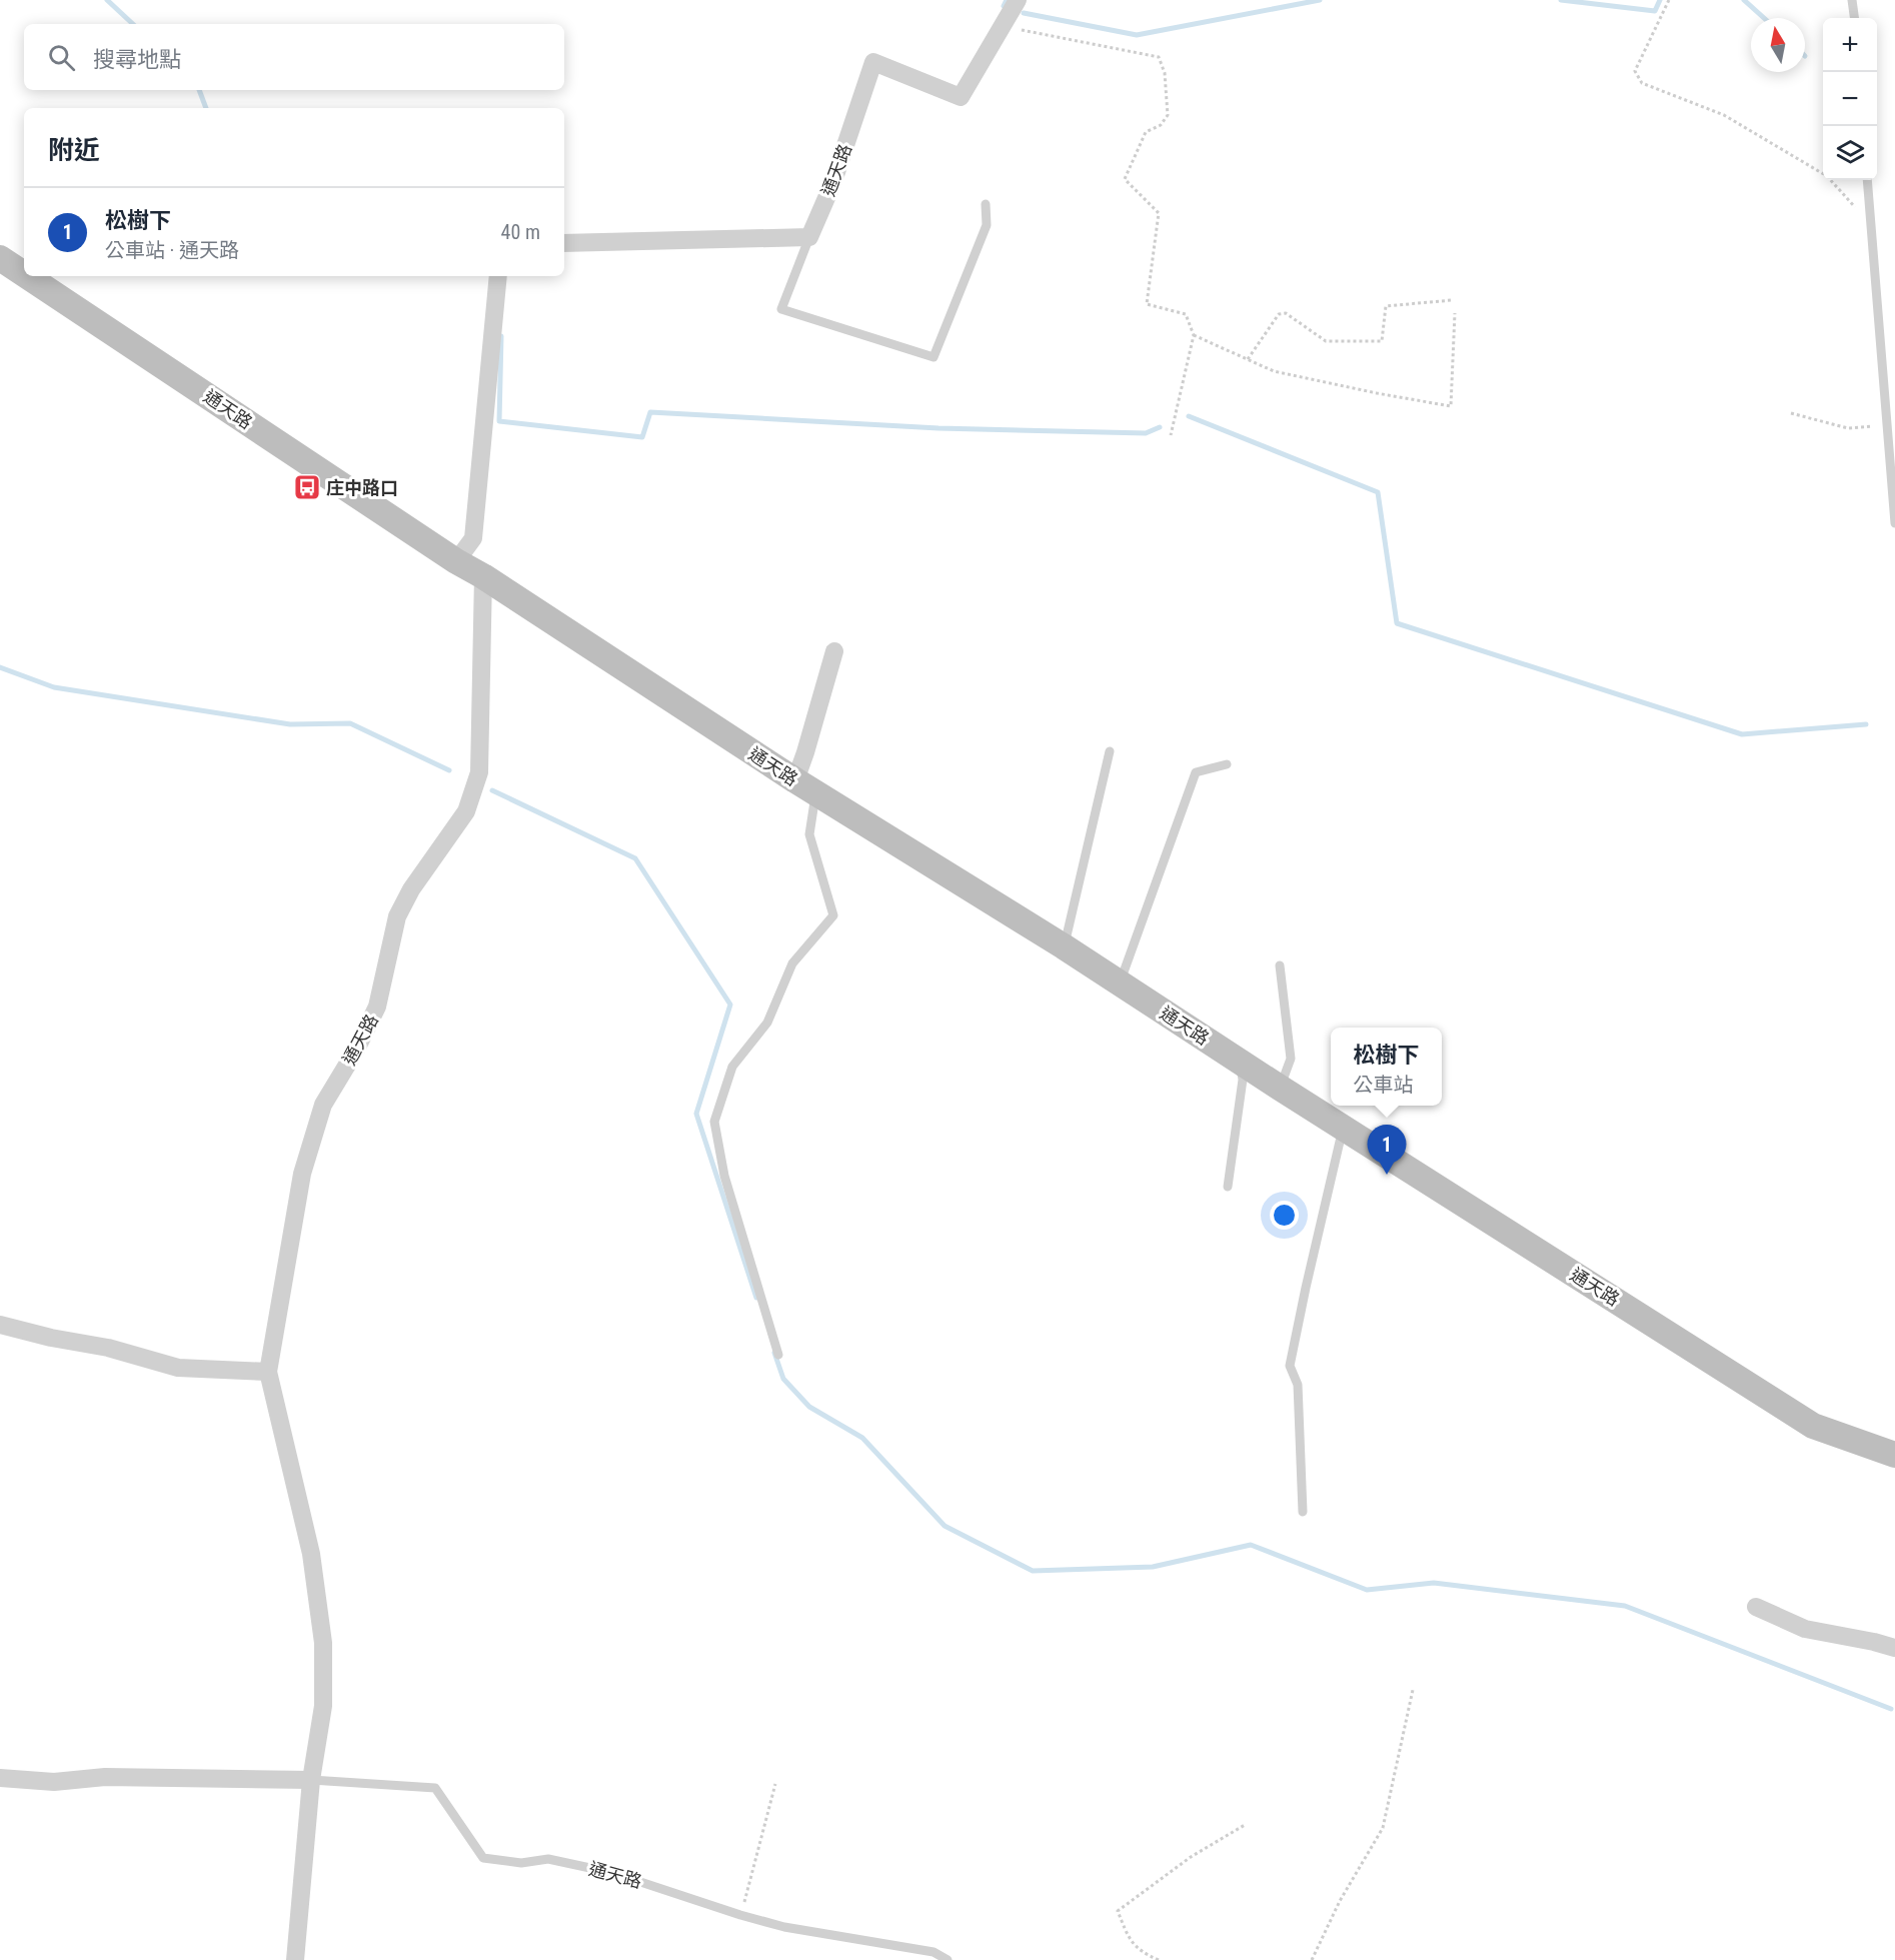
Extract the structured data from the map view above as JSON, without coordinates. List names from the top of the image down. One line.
{"streets":{"street":["通天路"]},"places":{"bus stop":["庄中路口"]},"north":"top","page":{"map_buttons":["+","−"],"search":"搜尋地點","heading":"附近","list":[{"mark":"1","name":"松樹下","note":"公車站 · 通天路","value":"40 m"}],"popup":["松樹下","公車站"],"pins":"1"}}
